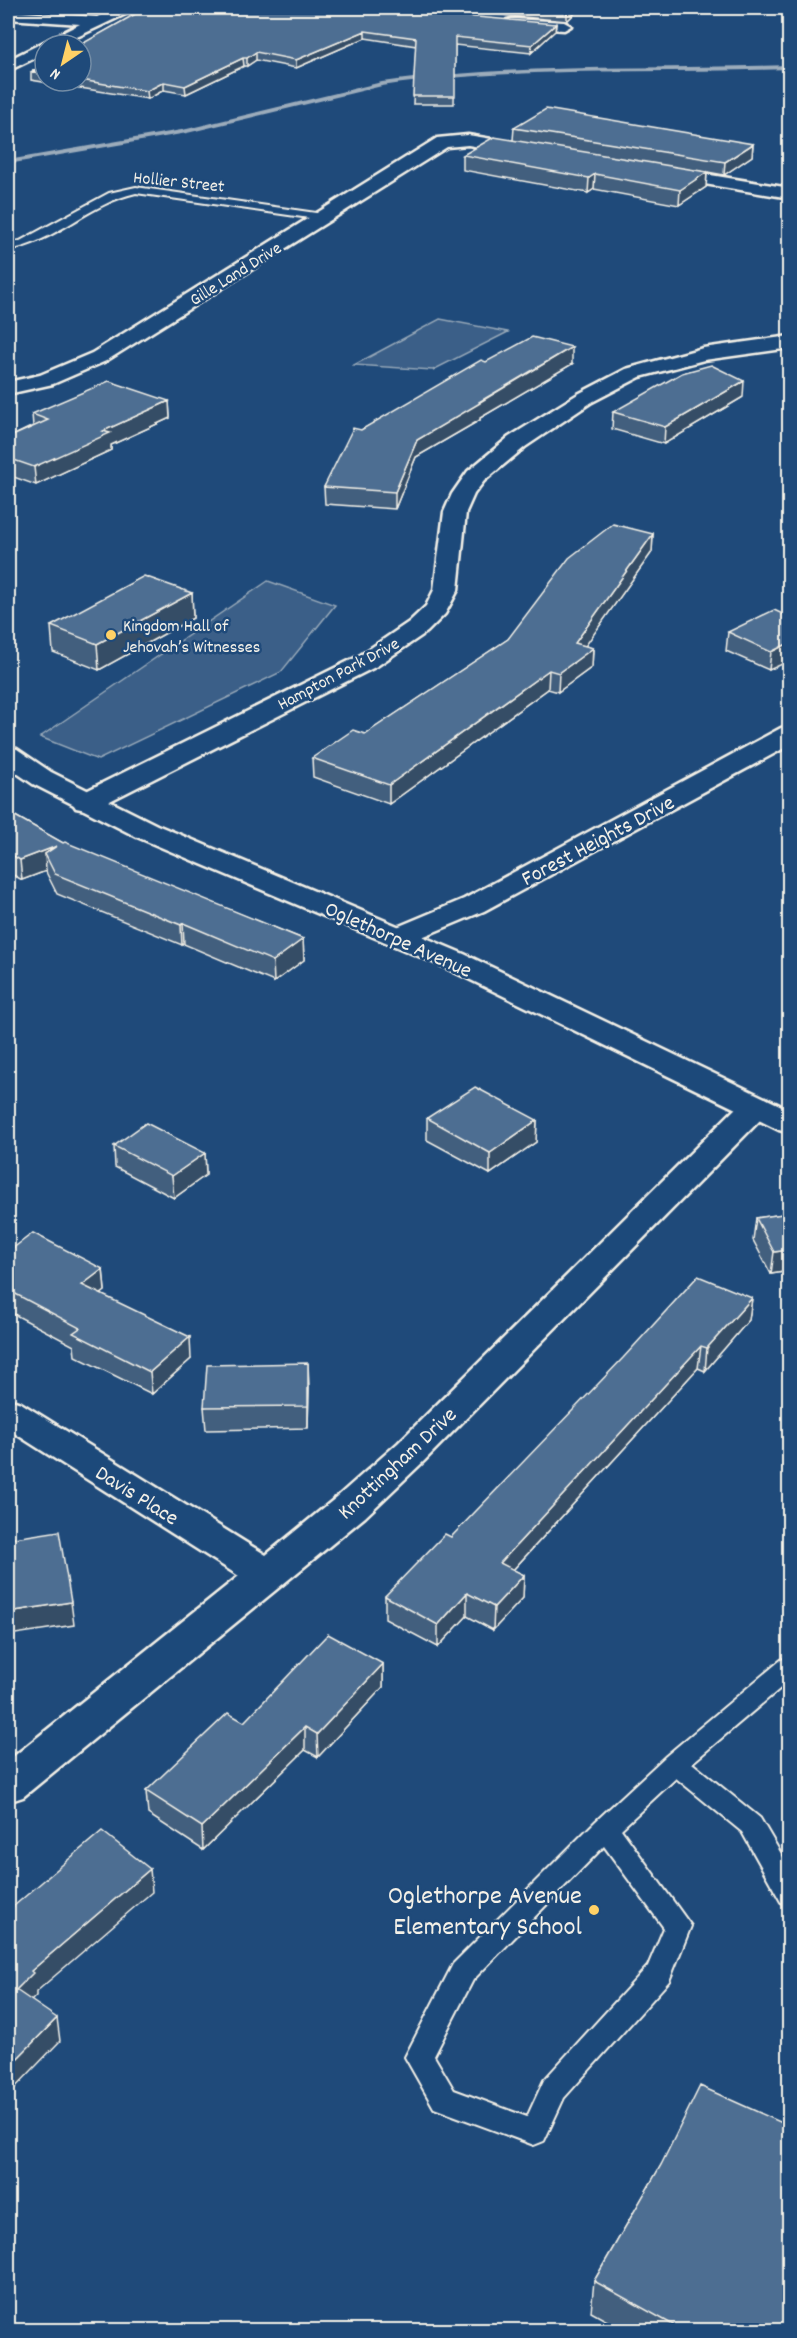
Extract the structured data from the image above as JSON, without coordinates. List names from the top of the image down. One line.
{"streets":{"street":["Gille Land Drive","Hampton Park Drive","Forest Heights Drive","Oglethorpe Avenue","Knottingham Drive","Davis Place"],"lane":["Hollier Street"]},"crossings":[["Hollier Street","Gille Land Drive"],["Hampton Park Drive","Oglethorpe Avenue"],["Forest Heights Drive","Oglethorpe Avenue"],["Oglethorpe Avenue","Knottingham Drive"],["Knottingham Drive","Davis Place"]],"places":["Kingdom Hall of Jehovah’s Witnesses","Oglethorpe Avenue Elementary School"],"north":"bottom left"}
